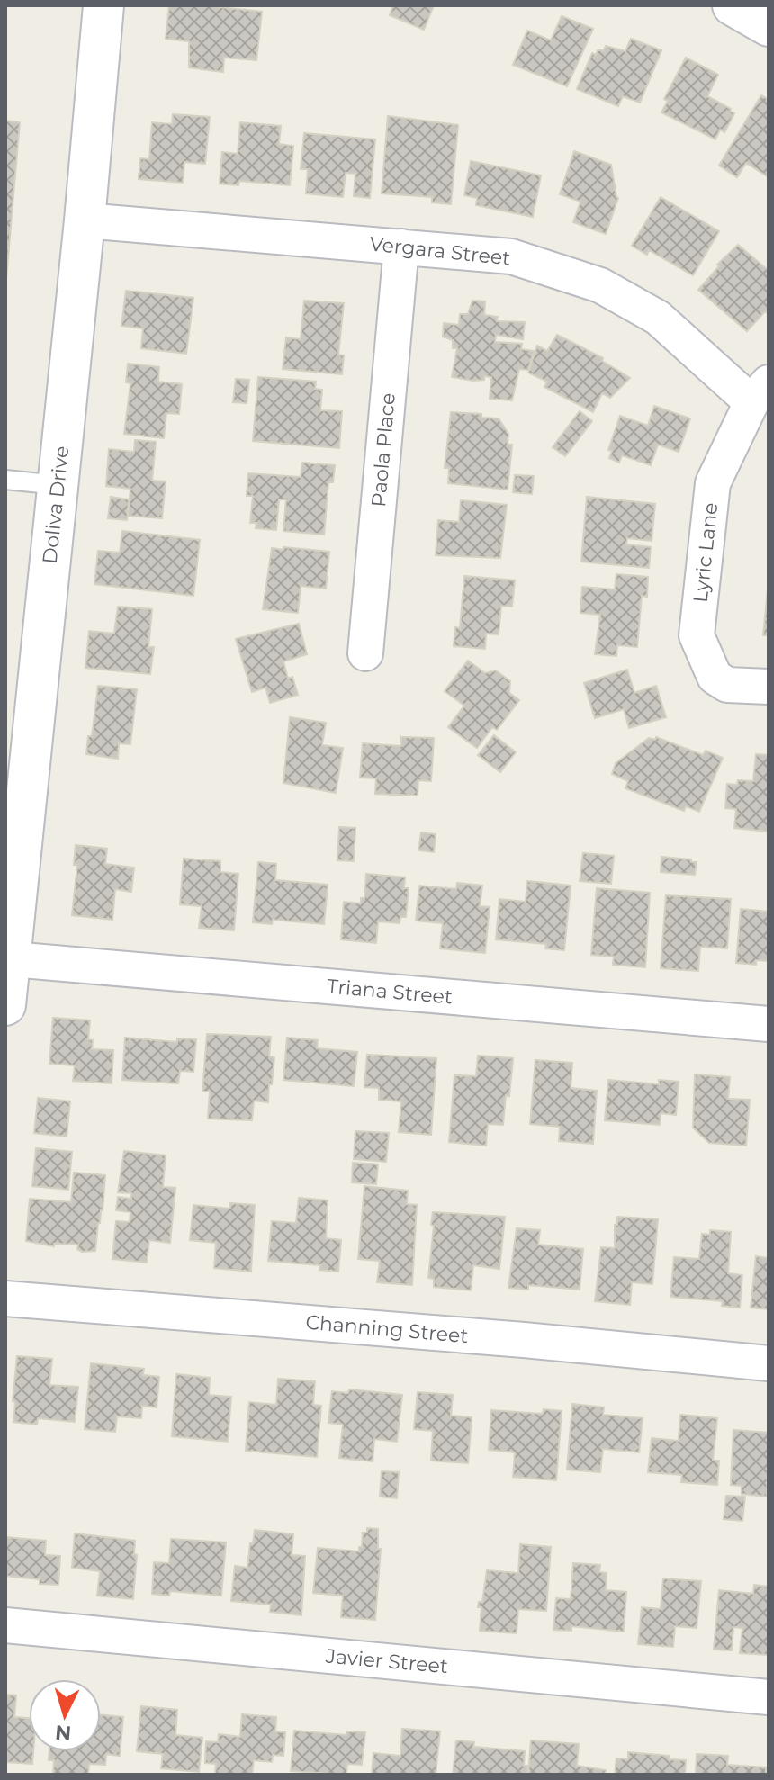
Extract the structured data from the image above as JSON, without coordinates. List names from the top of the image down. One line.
{"streets":{"street":["Vergara Street","Paola Place","Doliva Drive","Lyric Lane","Triana Street","Channing Street","Javier Street"]},"crossings":[["Vergara Street","Paola Place"],["Vergara Street","Doliva Drive"],["Vergara Street","Lyric Lane"],["Doliva Drive","Triana Street"]],"north":"bottom"}
